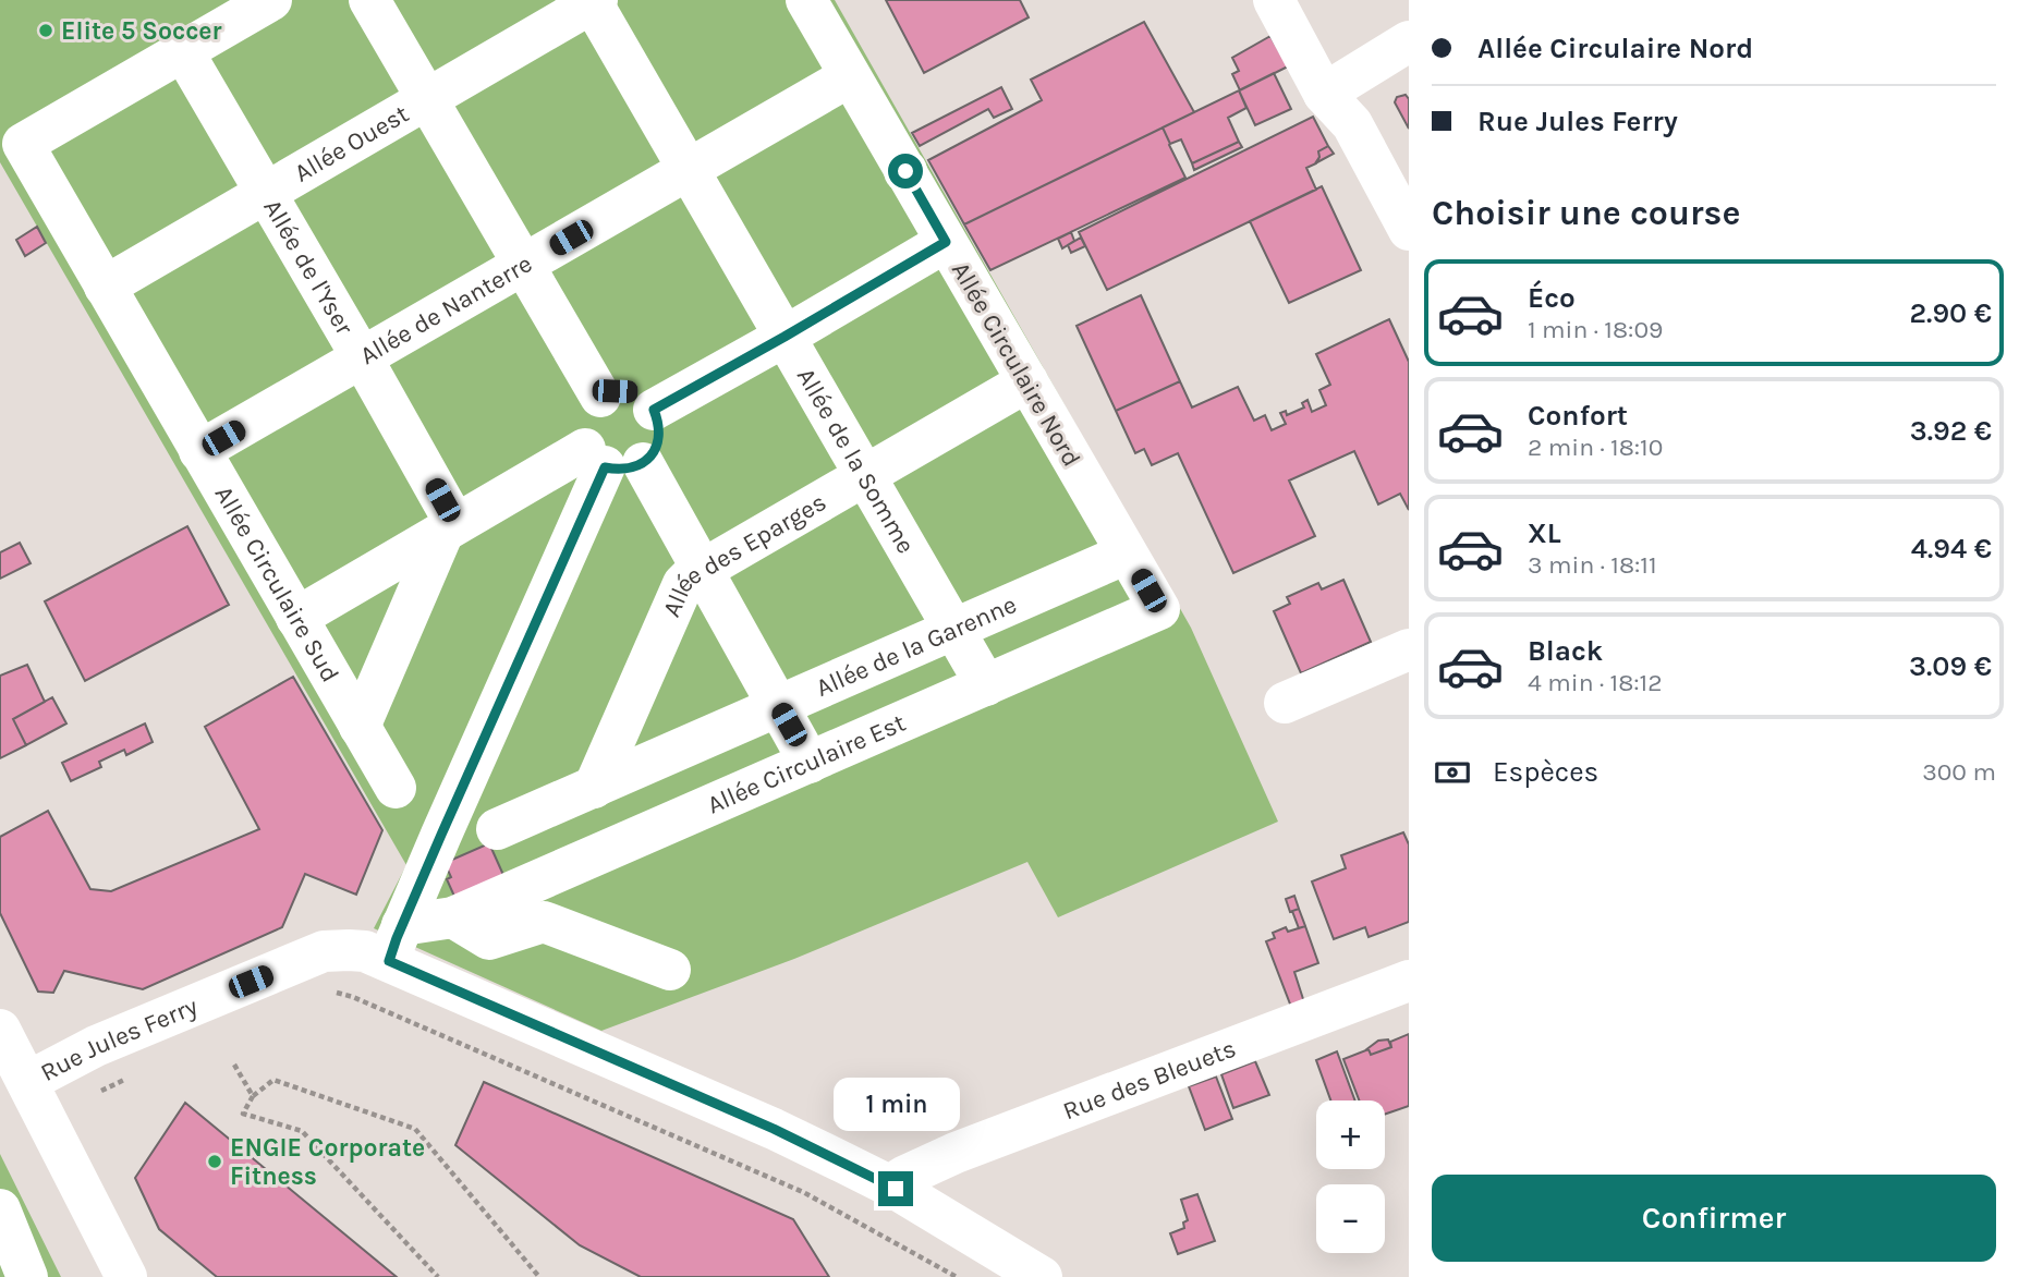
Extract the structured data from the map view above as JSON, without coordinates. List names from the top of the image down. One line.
{"streets":{"street":["Allée Ouest","Allée de l'Yser","Allée de Nanterre","Allée Circulaire Nord","Allée de la Somme","Allée des Eparges","Allée Circulaire Sud","Allée de la Garenne","Allée Circulaire Est","Rue Jules Ferry","Rue des Bleuets"]},"crossings":[["Allée Ouest","Allée de l'Yser"],["Allée Ouest","Allée de la Somme"],["Allée Ouest","Allée Circulaire Sud"],["Allée de l'Yser","Allée de Nanterre"],["Allée de l'Yser","Allée Circulaire Sud"],["Allée de Nanterre","Allée Circulaire Nord"],["Allée de Nanterre","Allée de la Somme"],["Allée de Nanterre","Allée Circulaire Sud"],["Allée Circulaire Nord","Allée des Eparges"],["Allée Circulaire Nord","Allée de la Garenne"],["Allée Circulaire Nord","Allée Circulaire Est"],["Allée de la Somme","Allée des Eparges"],["Allée de la Somme","Allée de la Garenne"],["Allée de la Somme","Allée Circulaire Est"],["Allée des Eparges","Allée de la Garenne"],["Allée Circulaire Est","Rue Jules Ferry"],["Rue Jules Ferry","Rue des Bleuets"]],"places":["Elite 5 Soccer","ENGIE Corporate Fitness"],"page":{"banner":["Allée Circulaire Nord","Rue Jules Ferry"],"heading":"Choisir une course","list":[{"name":"Éco","note":"1 min · 18:09","value":"2.90 €"},{"name":"Confort","note":"2 min · 18:10","value":"3.92 €"},{"name":"XL","note":"3 min · 18:11","value":"4.94 €"},{"name":"Black","note":"4 min · 18:12","value":"3.09 €"}],"pay":["Espèces","300 m"],"bubble":"1 min","map_buttons":["+","−"],"buttons":"Confirmer"}}
